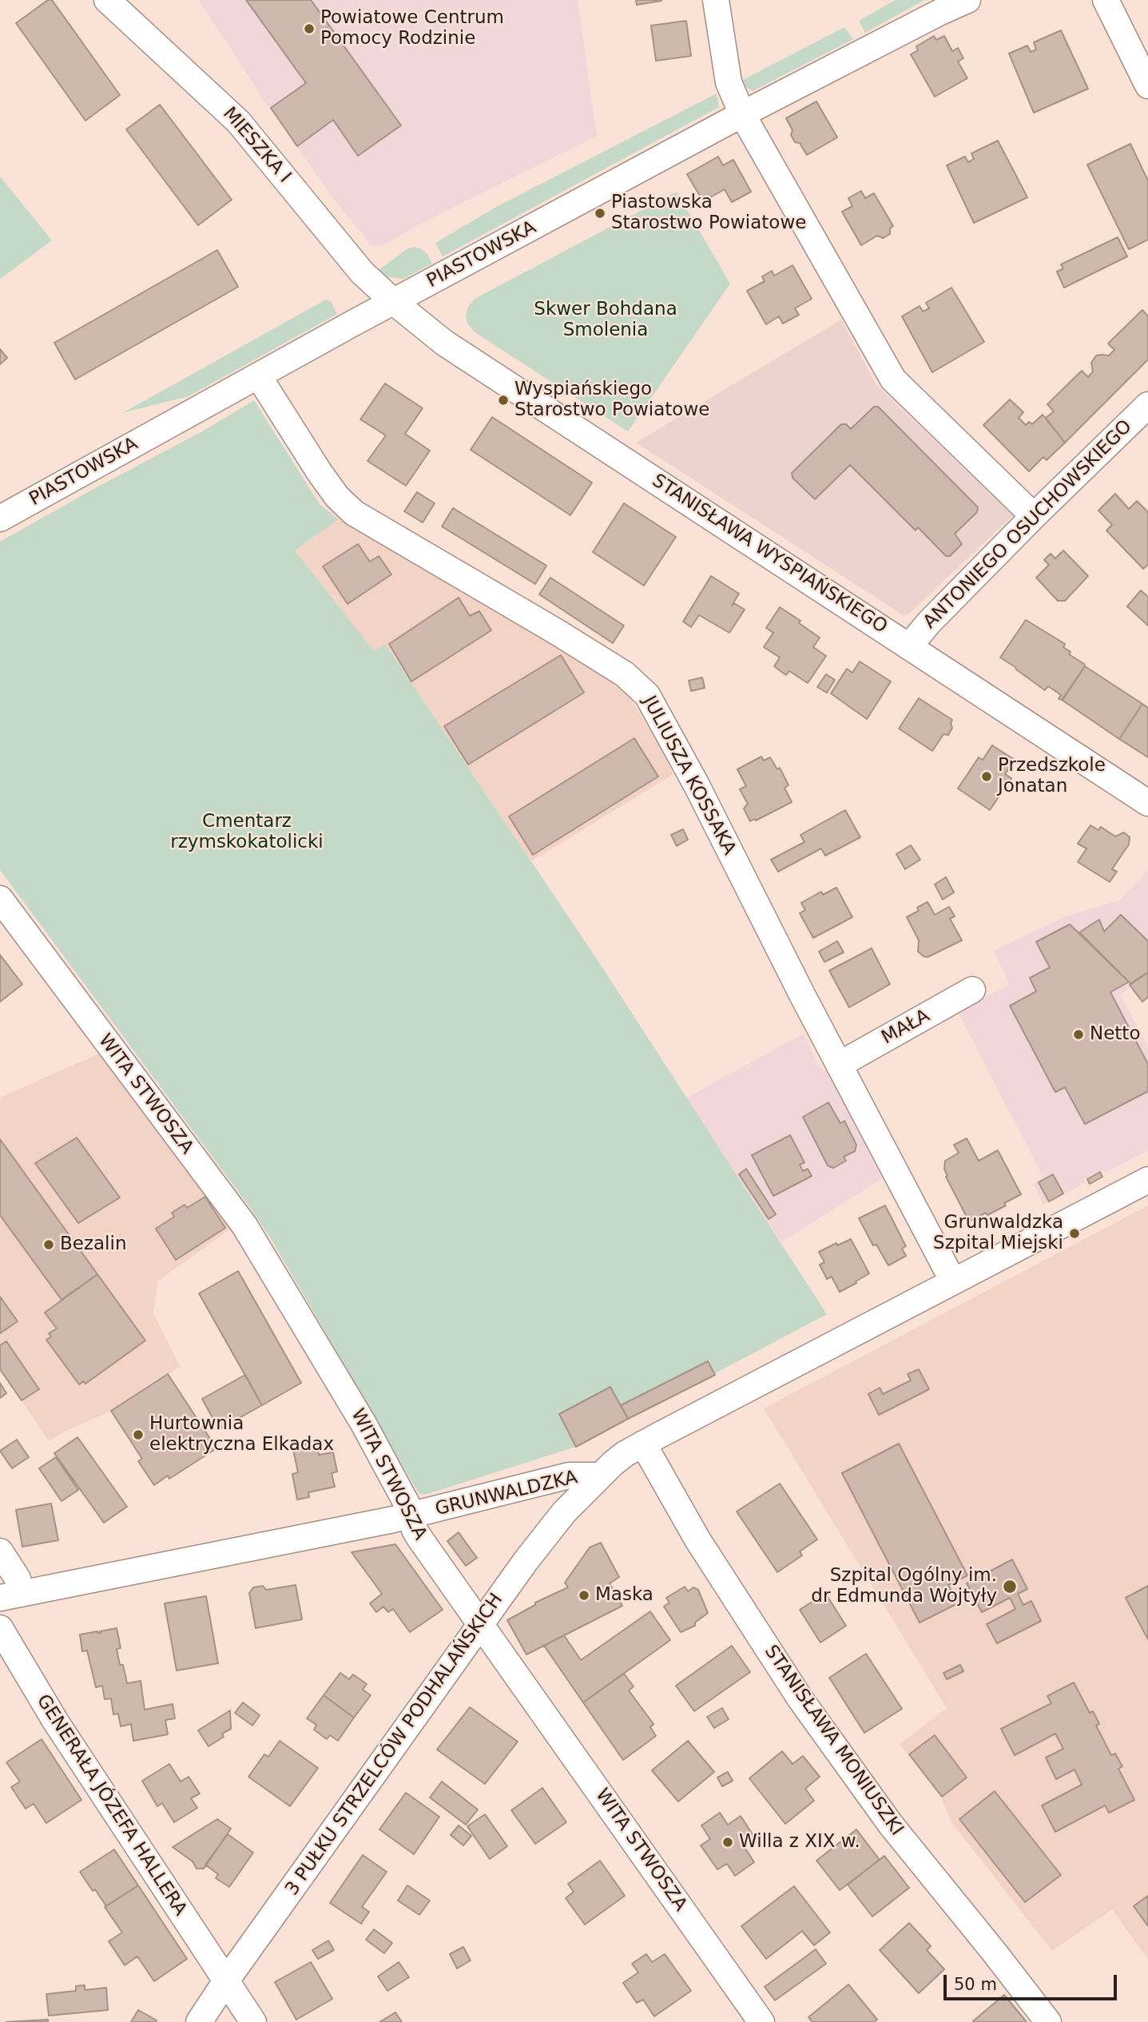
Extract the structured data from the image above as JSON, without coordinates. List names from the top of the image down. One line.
{"streets":{"street":["MIESZKA I","PIASTOWSKA","ANTONIEGO OSUCHOWSKIEGO","STANISŁAWA WYSPIAŃSKIEGO","JULIUSZA KOSSAKA","MAŁA","WITA STWOSZA","GRUNWALDZKA","STANISŁAWA MONIUSZKI","3 PUŁKU STRZELCÓW PODHALAŃSKICH","GENERAŁA JÓZEFA HALLERA"]},"crossings":[["MIESZKA I","PIASTOWSKA"],["MIESZKA I","STANISŁAWA WYSPIAŃSKIEGO"],["PIASTOWSKA","STANISŁAWA WYSPIAŃSKIEGO"],["PIASTOWSKA","JULIUSZA KOSSAKA"],["ANTONIEGO OSUCHOWSKIEGO","STANISŁAWA WYSPIAŃSKIEGO"],["JULIUSZA KOSSAKA","MAŁA"],["JULIUSZA KOSSAKA","GRUNWALDZKA"],["WITA STWOSZA","GRUNWALDZKA"],["WITA STWOSZA","3 PUŁKU STRZELCÓW PODHALAŃSKICH"],["GRUNWALDZKA","STANISŁAWA MONIUSZKI"],["GRUNWALDZKA","3 PUŁKU STRZELCÓW PODHALAŃSKICH"],["3 PUŁKU STRZELCÓW PODHALAŃSKICH","GENERAŁA JÓZEFA HALLERA"]],"parks":["Skwer Bohdana Smolenia","Cmentarz rzymskokatolicki"],"places":["Powiatowe Centrum Pomocy Rodzinie","Piastowska Starostwo Powiatowe","Wyspiańskiego Starostwo Powiatowe","Przedszkole Jonatan","Netto","Grunwaldzka Szpital Miejski","Bezalin","Hurtownia elektryczna Elkadax","Szpital Ogólny im. dr Edmunda Wojtyły","Maska","Willa z XIX w."],"scale_bar":"50 m"}
